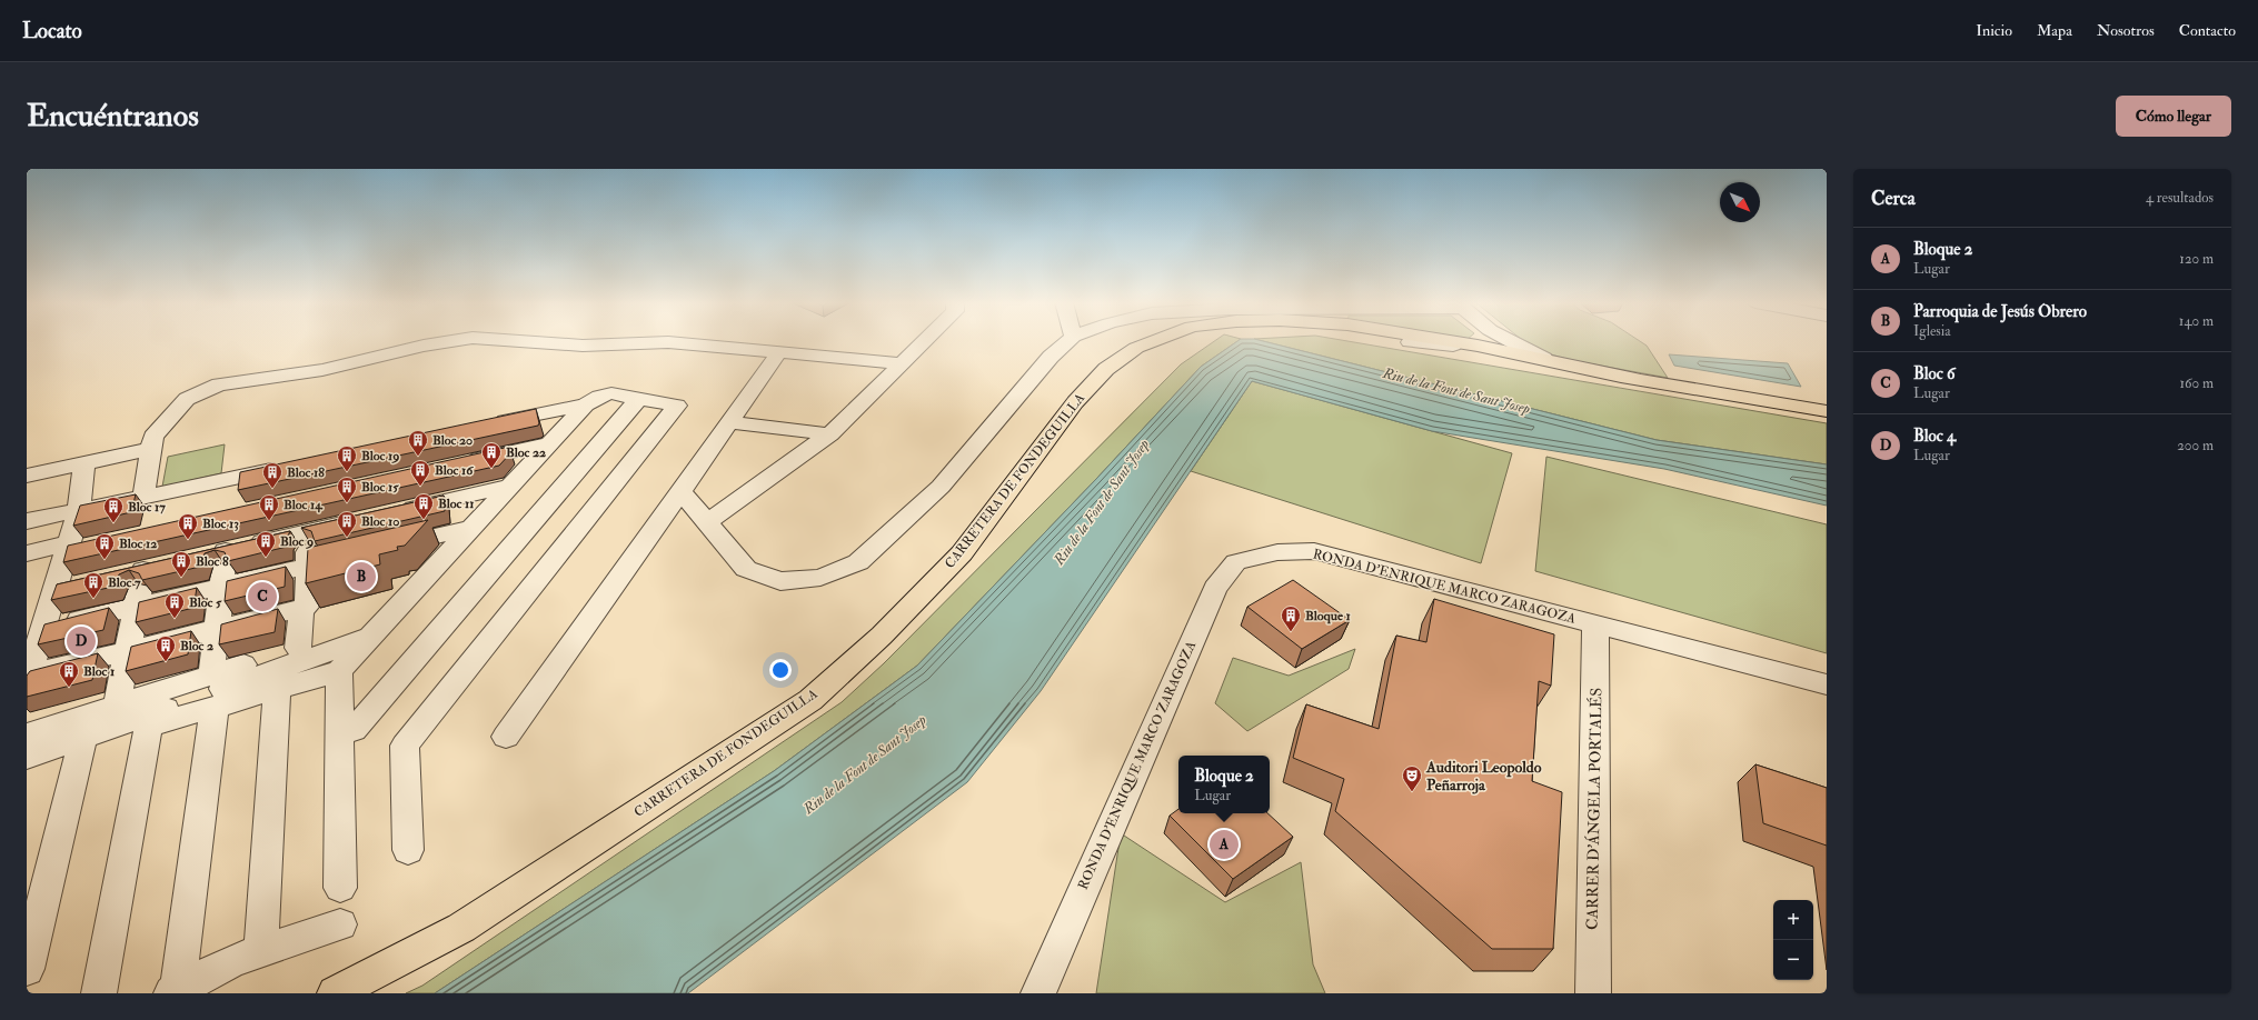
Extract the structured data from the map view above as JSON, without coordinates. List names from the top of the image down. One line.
{"streets":{"main road":["CARRETERA DE FONDEGUILLA"],"street":["RONDA D'ENRIQUE MARCO ZARAGOZA","CARRER D'ÁNGELA PORTALÉS"]},"crossings":[["RONDA D'ENRIQUE MARCO ZARAGOZA","CARRER D'ÁNGELA PORTALÉS"]],"water":["Riu de la Font de Sant Josep"],"places":{"building":["Bloc 20","Bloc 22","Bloc 19","Bloc 16","Bloc 18","Bloc 15","Bloc 11","Bloc 14","Bloc 17","Bloc 10","Bloc 13","Bloc 9","Bloc 12","Bloc 8","Bloc 7","Bloc 5","Bloque 1","Bloc 2","Bloc 1"],"theatre":["Auditori Leopoldo Peñarroja"]},"north":"bottom right","page":{"header":"Locato","nav":["Inicio","Mapa","Nosotros","Contacto"],"buttons":"Cómo llegar","title":"Encuéntranos","heading":["Cerca","4 resultados"],"list":[{"mark":"A","name":"Bloque 2","note":"Lugar","value":"120 m"},{"mark":"B","name":"Parroquia de Jesús Obrero","note":"Iglesia","value":"140 m"},{"mark":"C","name":"Bloc 6","note":"Lugar","value":"160 m"},{"mark":"D","name":"Bloc 4","note":"Lugar","value":"200 m"}],"pins":["B","C","D","A"],"popup":["Bloque 2","Lugar"],"map_buttons":["+","−"]}}
